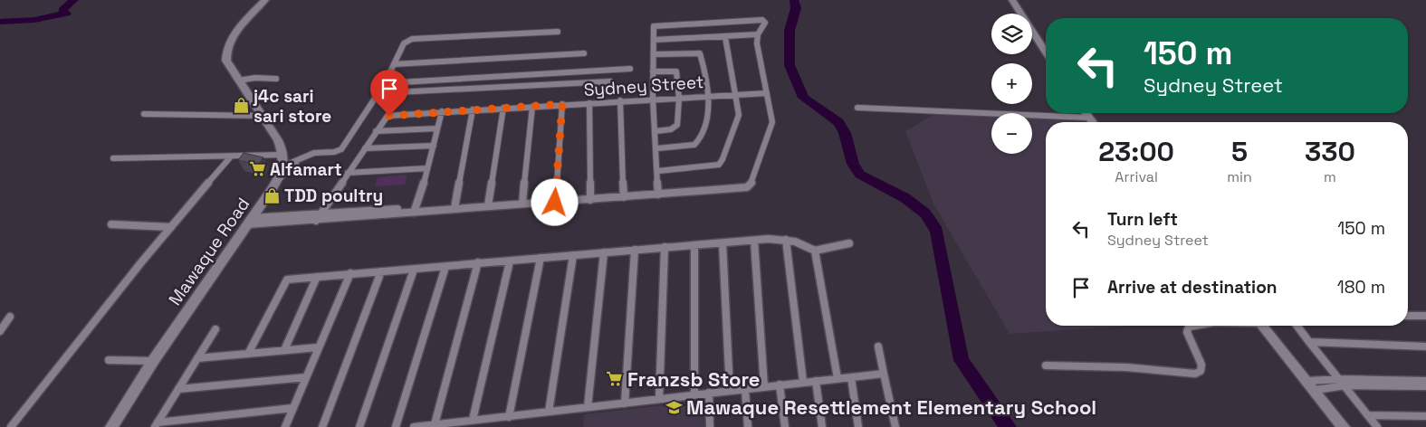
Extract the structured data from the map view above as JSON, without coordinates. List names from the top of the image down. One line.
{"streets":{"main road":["Mawaque Road"],"street":["Sydney Street"]},"places":{"shop":["j4c sari sari store","TDD poultry"],"supermarket":["Alfamart","Franzsb Store"],"school or university":["Mawaque Resettlement Elementary School"]},"page":{"map_buttons":["+","−"],"turn":["150 m","Sydney Street"],"eta":["23:00","Arrival","5","min","330","m"],"list":[{"name":"Turn left","note":"Sydney Street","value":"150 m"},{"name":"Arrive at destination","value":"180 m"}]}}
